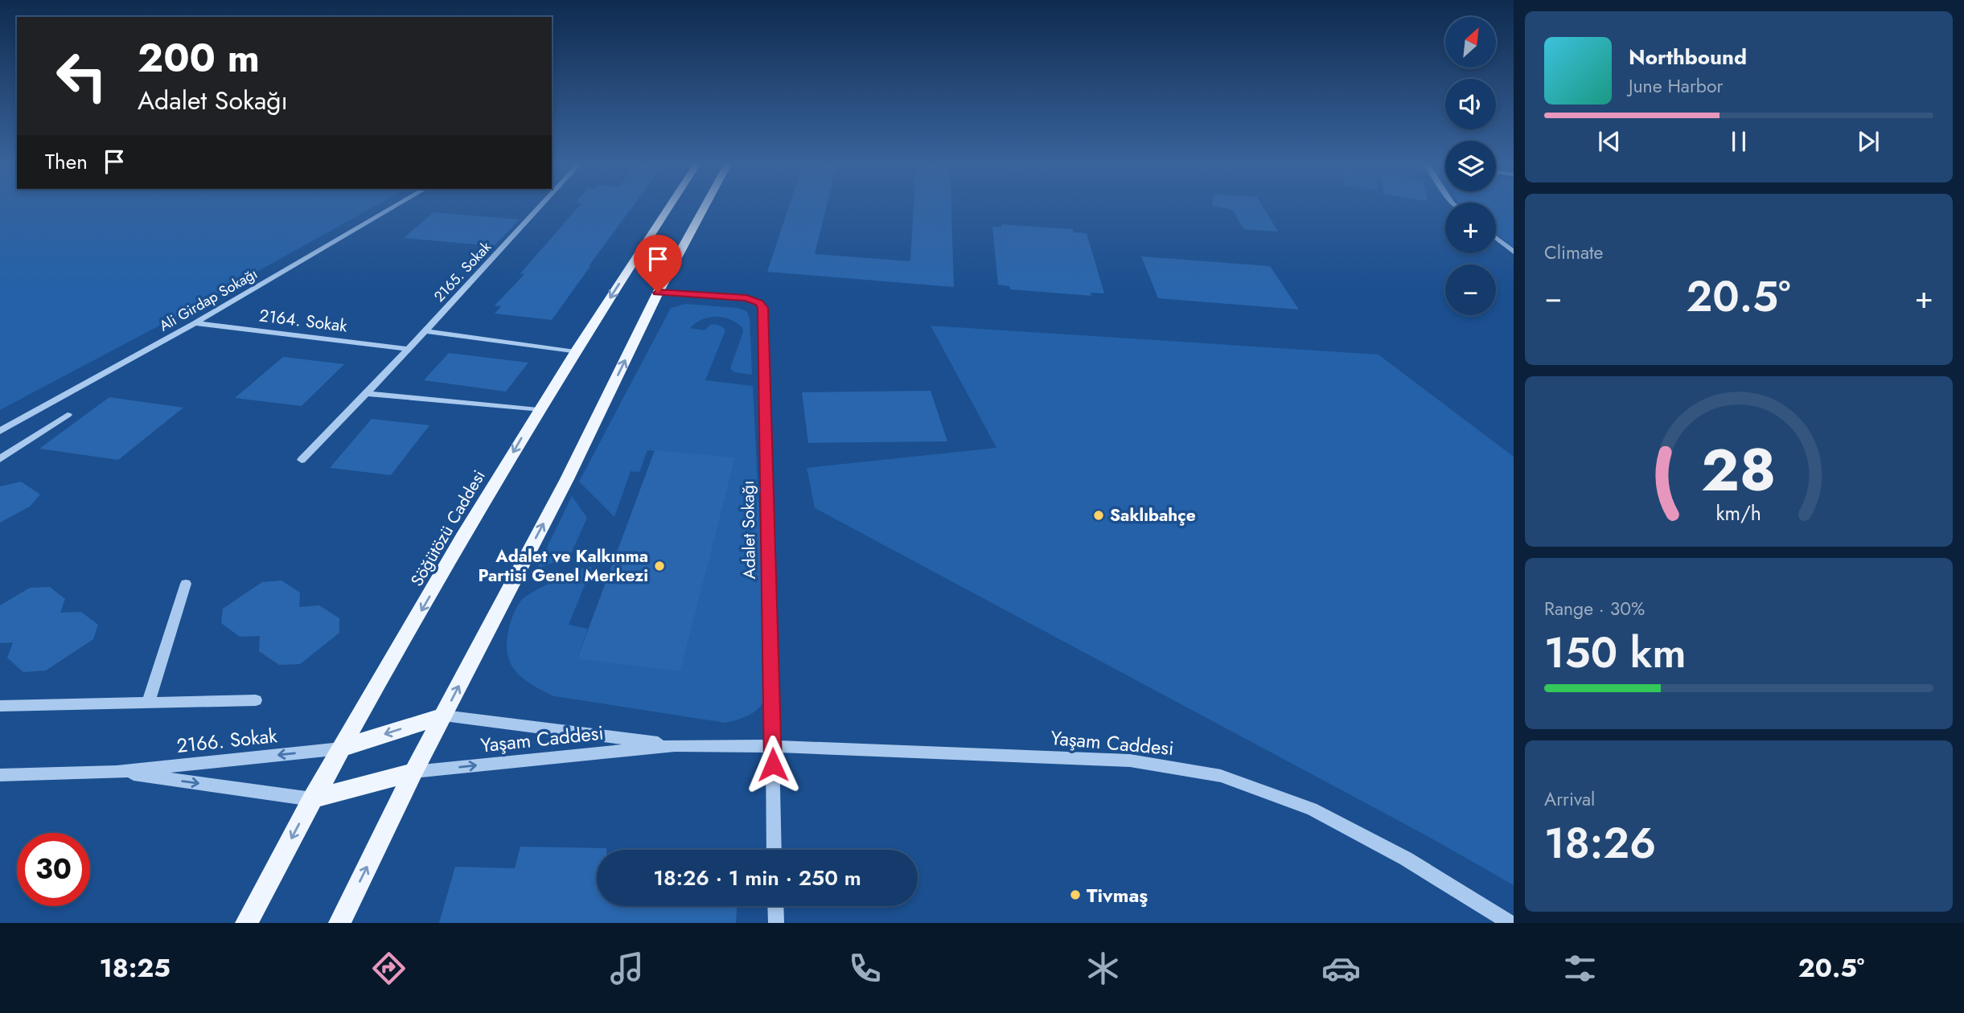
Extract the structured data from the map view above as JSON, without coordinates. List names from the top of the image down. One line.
{"streets":{"main road":["Söğütözü Caddesi"],"street":["2165. Sokak","Ali Girdap Sokağı","2164. Sokak","Adalet Sokağı","Yaşam Caddesi","2166. Sokak"]},"crossings":[["2165. Sokak","2164. Sokak"],["Ali Girdap Sokağı","2164. Sokak"],["Söğütözü Caddesi","2166. Sokak"],["Adalet Sokağı","Yaşam Caddesi"]],"places":["Saklıbahçe","Adalet ve Kalkınma Partisi Genel Merkezi","Tivmaş"],"north":"top right","page":{"map_buttons":["+","−"],"turn":["200 m","Adalet Sokağı"],"song":["Northbound","June Harbor"],"then":"Then","tile":["Climate",["Range · 30%","150 km"],["Arrival","18:26"]],"heat":["−","20.5°","+"],"limit":"30","trip":"18:26 · 1 min · 250 m","tabs":["18:25","20.5°"],"gauge":["28","km/h"]}}
